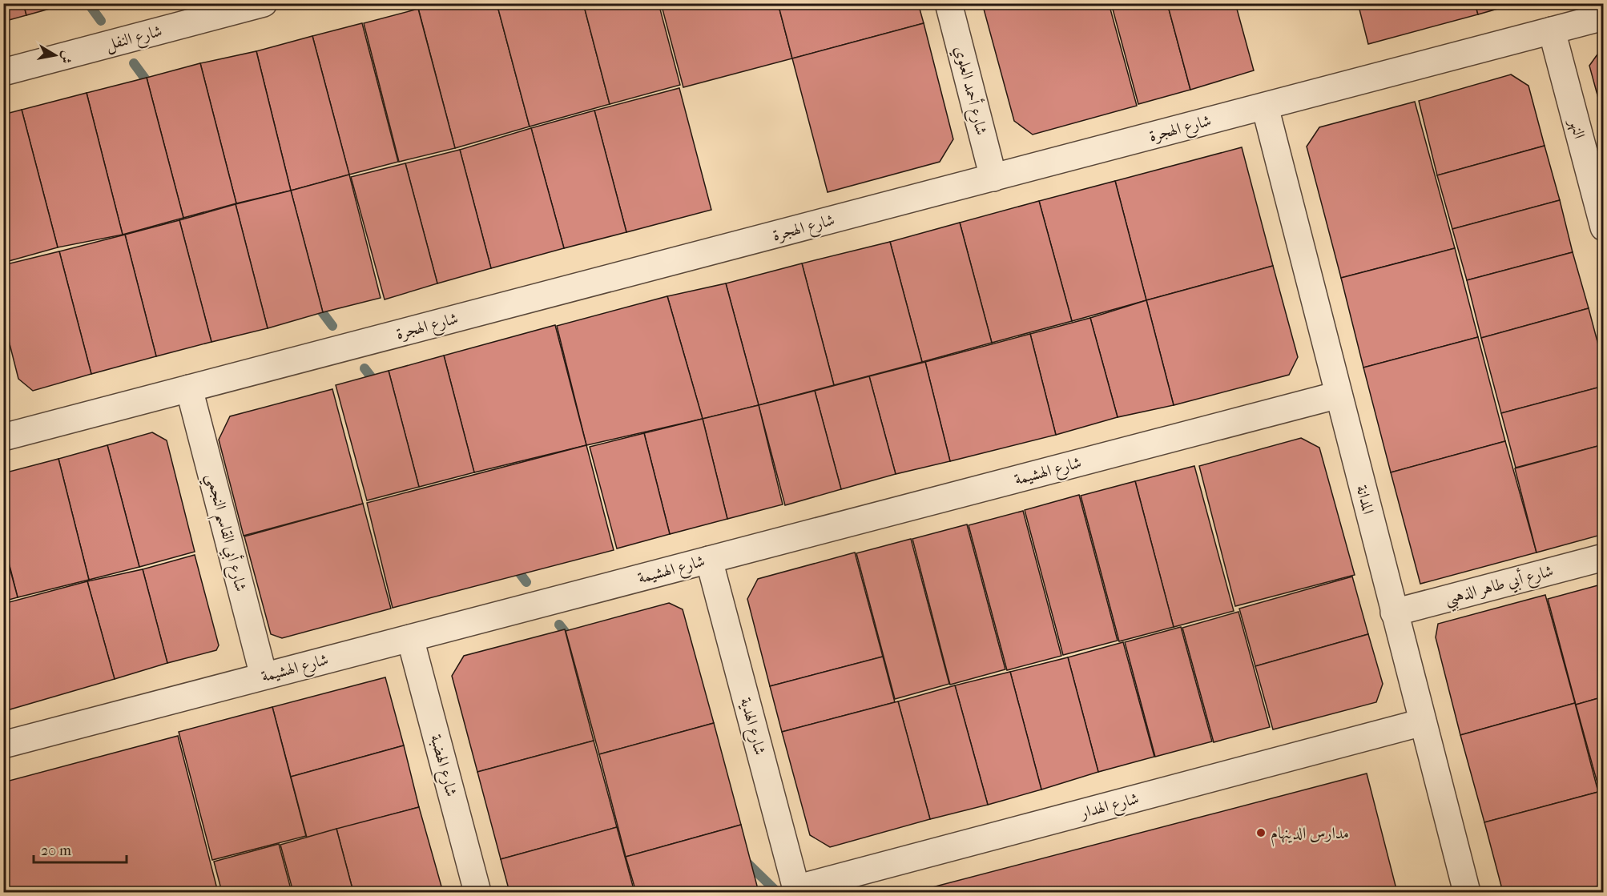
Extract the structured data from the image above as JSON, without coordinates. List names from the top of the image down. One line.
{"streets":{"street":["شارع النفل","شارع أحمد العلوي","شارع الهجرة","النهر","شارع الهشيمة","المدانة","شارع أبي القاسم النجمي","شارع أبي طاهر الذهبي","شارع الهدية","شارع الهضبة","شارع الهدار"]},"crossings":[["شارع أحمد العلوي","شارع الهجرة"],["شارع الهجرة","النهر"],["شارع الهجرة","المدانة"],["شارع الهجرة","شارع أبي القاسم النجمي"],["شارع الهشيمة","المدانة"],["شارع الهشيمة","شارع أبي القاسم النجمي"],["شارع الهشيمة","شارع الهدية"],["شارع الهشيمة","شارع الهضبة"],["المدانة","شارع أبي طاهر الذهبي"],["المدانة","شارع الهدار"],["شارع الهدية","شارع الهدار"]],"places":["مدارس الدينهام"],"scale_bar":"20 m","north":"right"}
